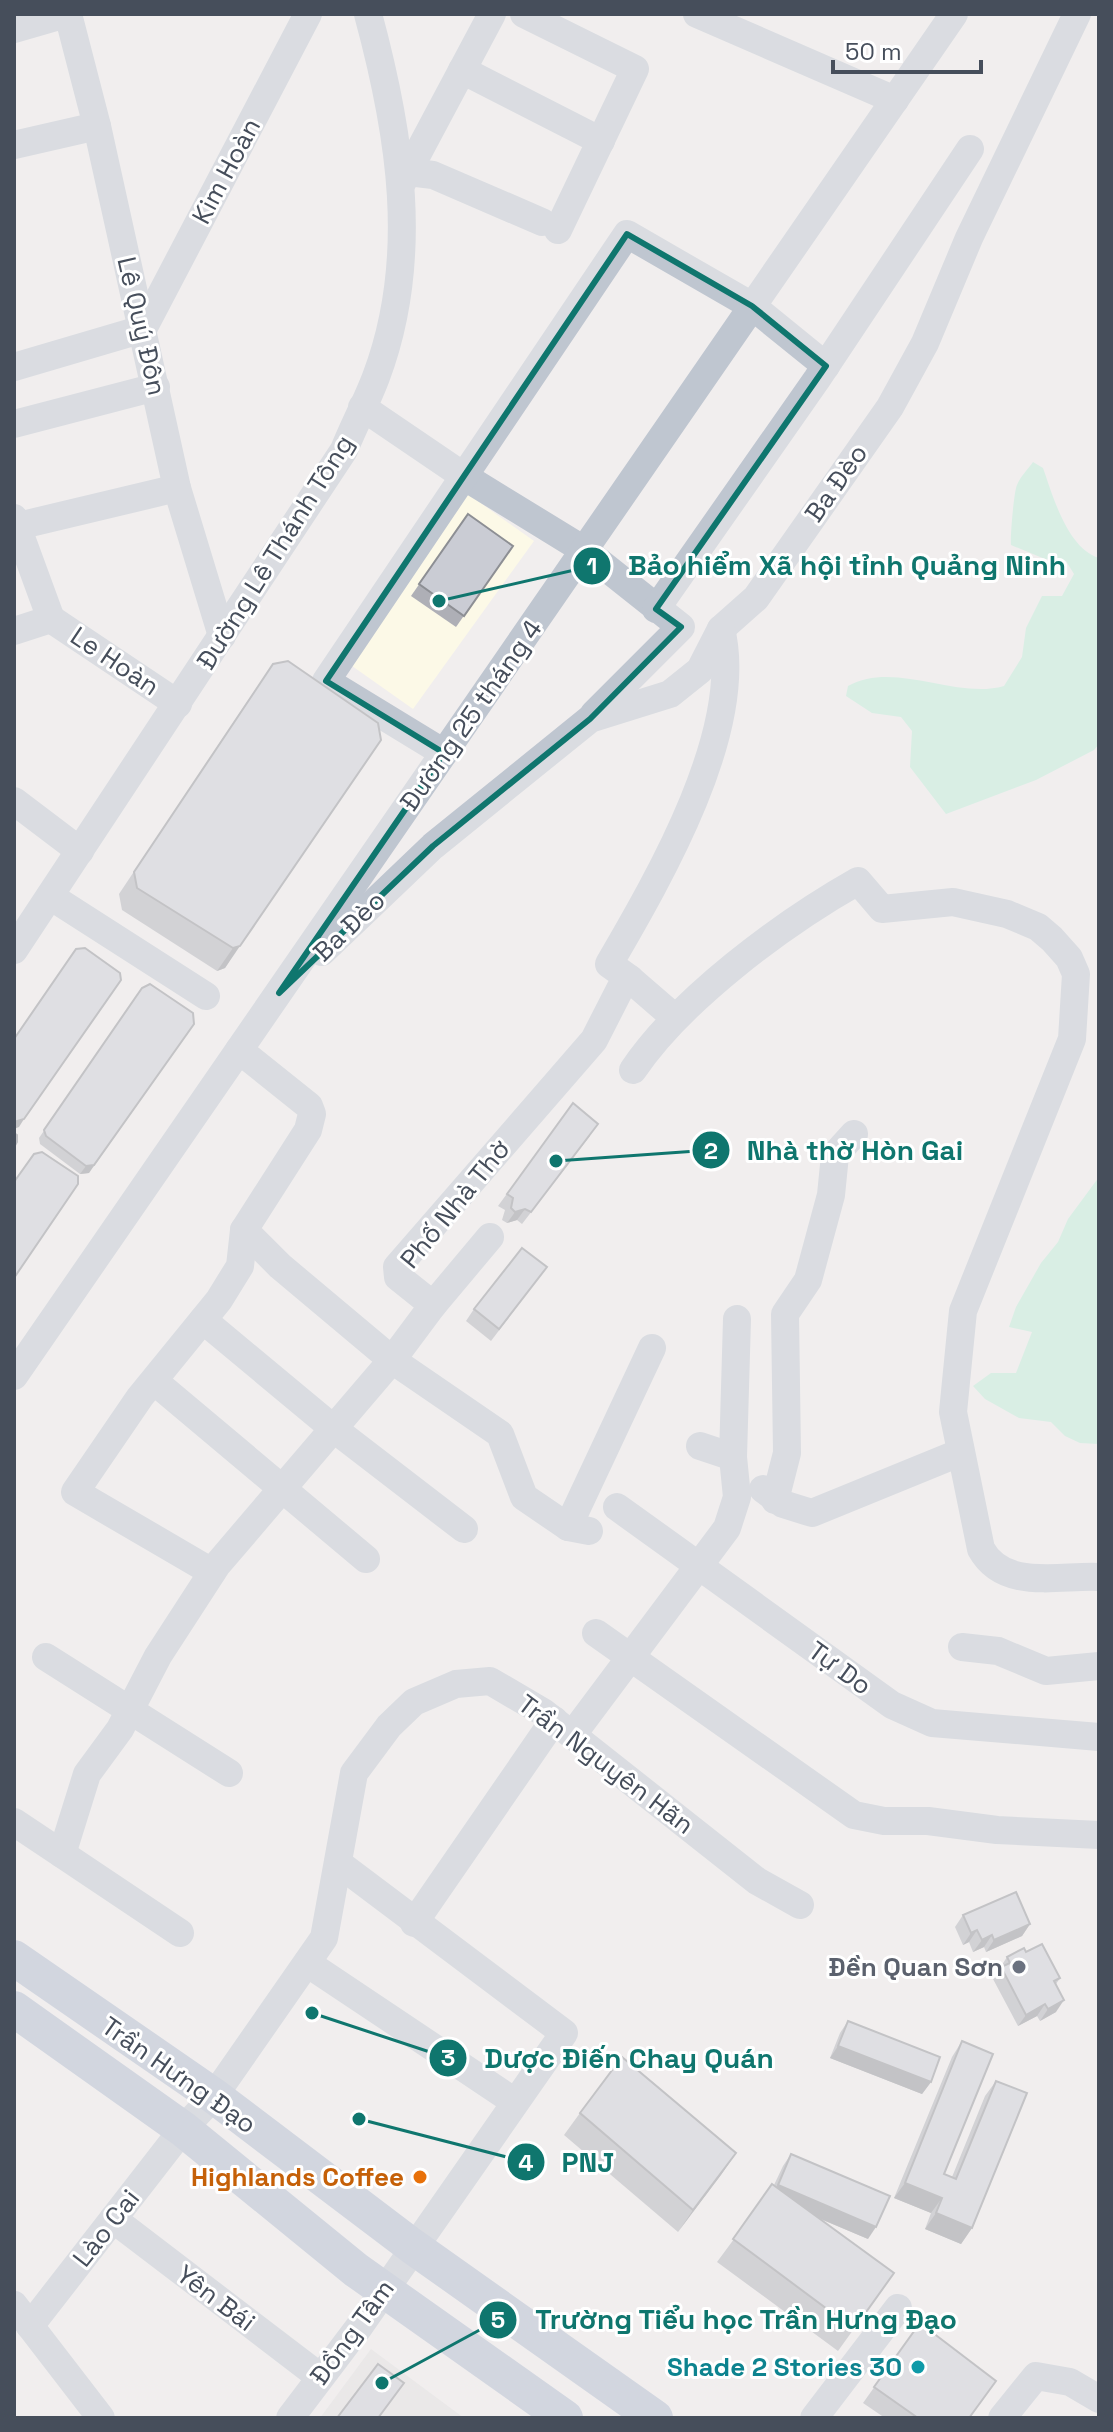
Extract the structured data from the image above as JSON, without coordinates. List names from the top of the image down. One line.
{"streets":{"main road":["Trần Hưng Đạo"],"street":["Kim Hoàn","Lê Quý Đôn","Ba Đèo","Đường Lê Thánh Tông","Le Hoàn","Đường 25 tháng 4","Phố Nhà Thờ","Tự Do","Trần Nguyên Hãn","Lào Cai","Yên Bái","Đồng Tâm"]},"crossings":[["Kim Hoàn","Lê Quý Đôn"],["Lê Quý Đôn","Đường Lê Thánh Tông"],["Ba Đèo","Đường 25 tháng 4"],["Đường Lê Thánh Tông","Le Hoàn"],["Trần Nguyên Hãn","Trần Hưng Đạo"],["Trần Nguyên Hãn","Lào Cai"],["Trần Hưng Đạo","Lào Cai"],["Trần Hưng Đạo","Đồng Tâm"],["Lào Cai","Yên Bái"],["Yên Bái","Đồng Tâm"]],"places":["Bảo hiểm Xã hội tỉnh Quảng Ninh","Nhà thờ Hòn Gai","Đền Quan Sơn","Dược Điến Chay Quán","PNJ","Highlands Coffee","Shade 2 Stories 30","Trường Tiểu học Trần Hưng Đạo"],"scale_bar":"50 m"}
